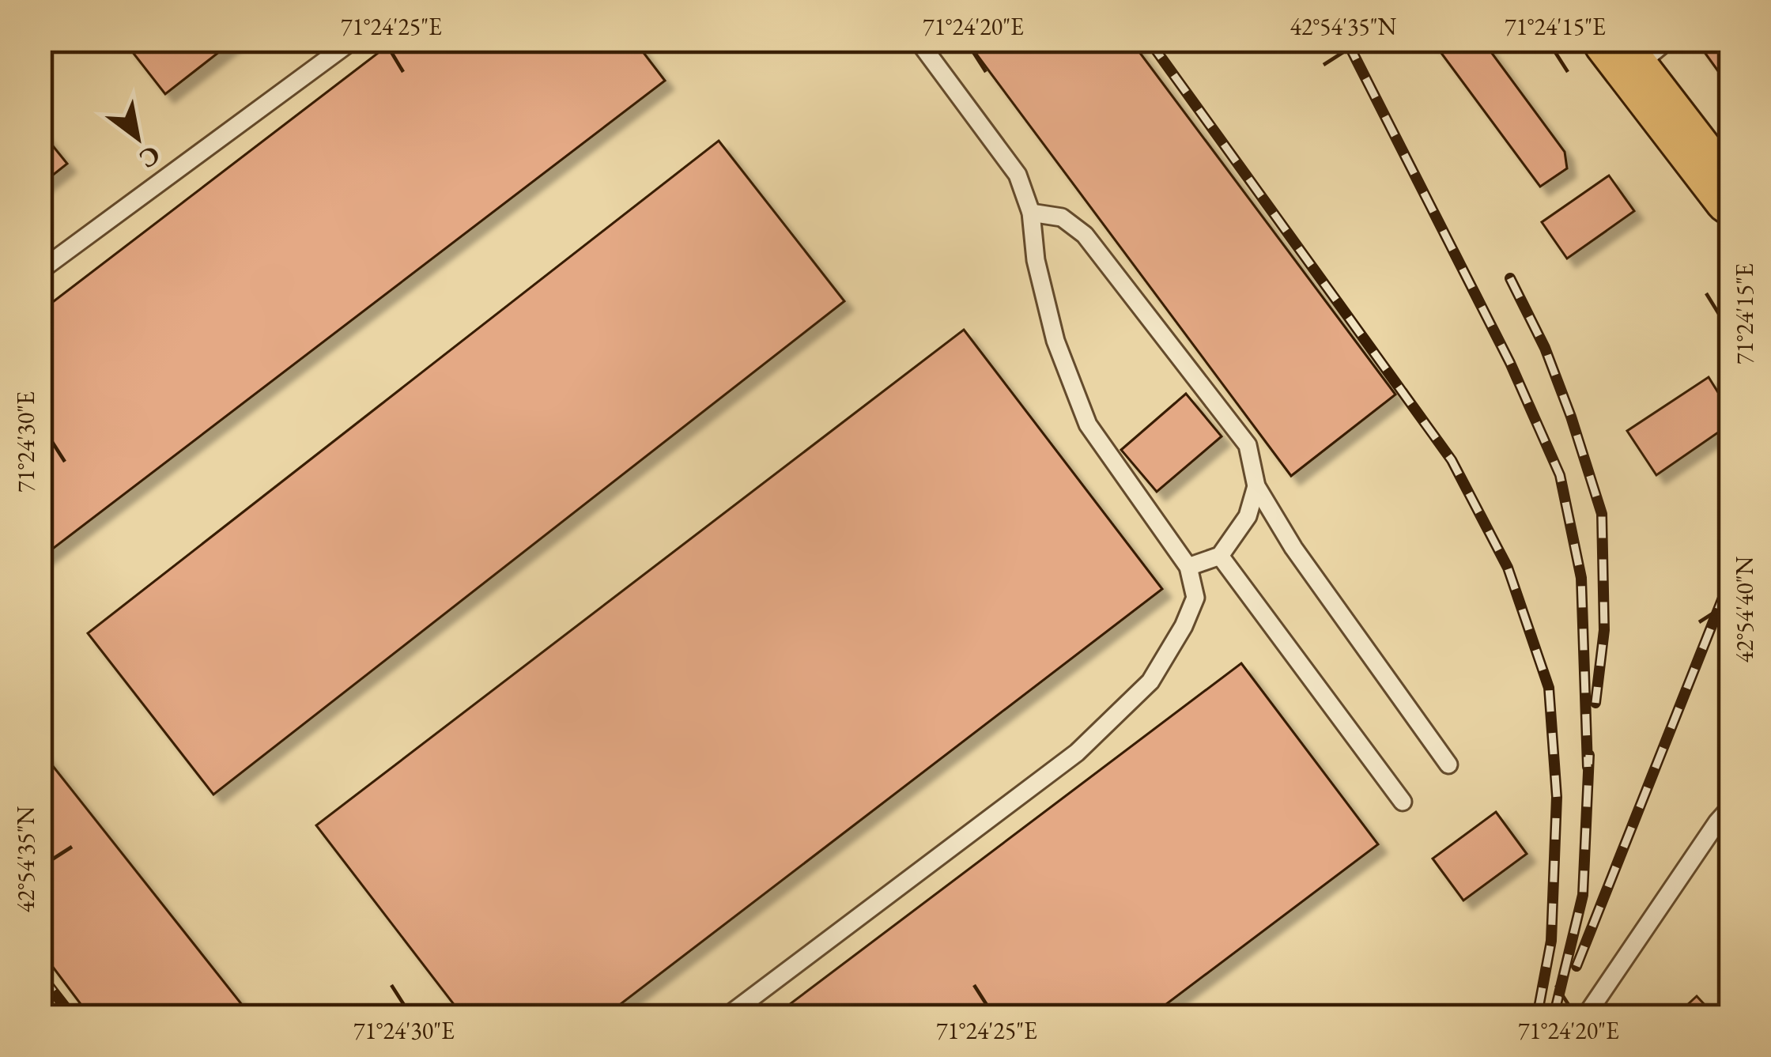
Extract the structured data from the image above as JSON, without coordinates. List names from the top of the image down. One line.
{"north":"bottom right","coordinates":["71°24'25\"E","71°24'20\"E","42°54'35\"N","71°24'15\"E","71°24'30\"E","42°54'40\"N"]}
